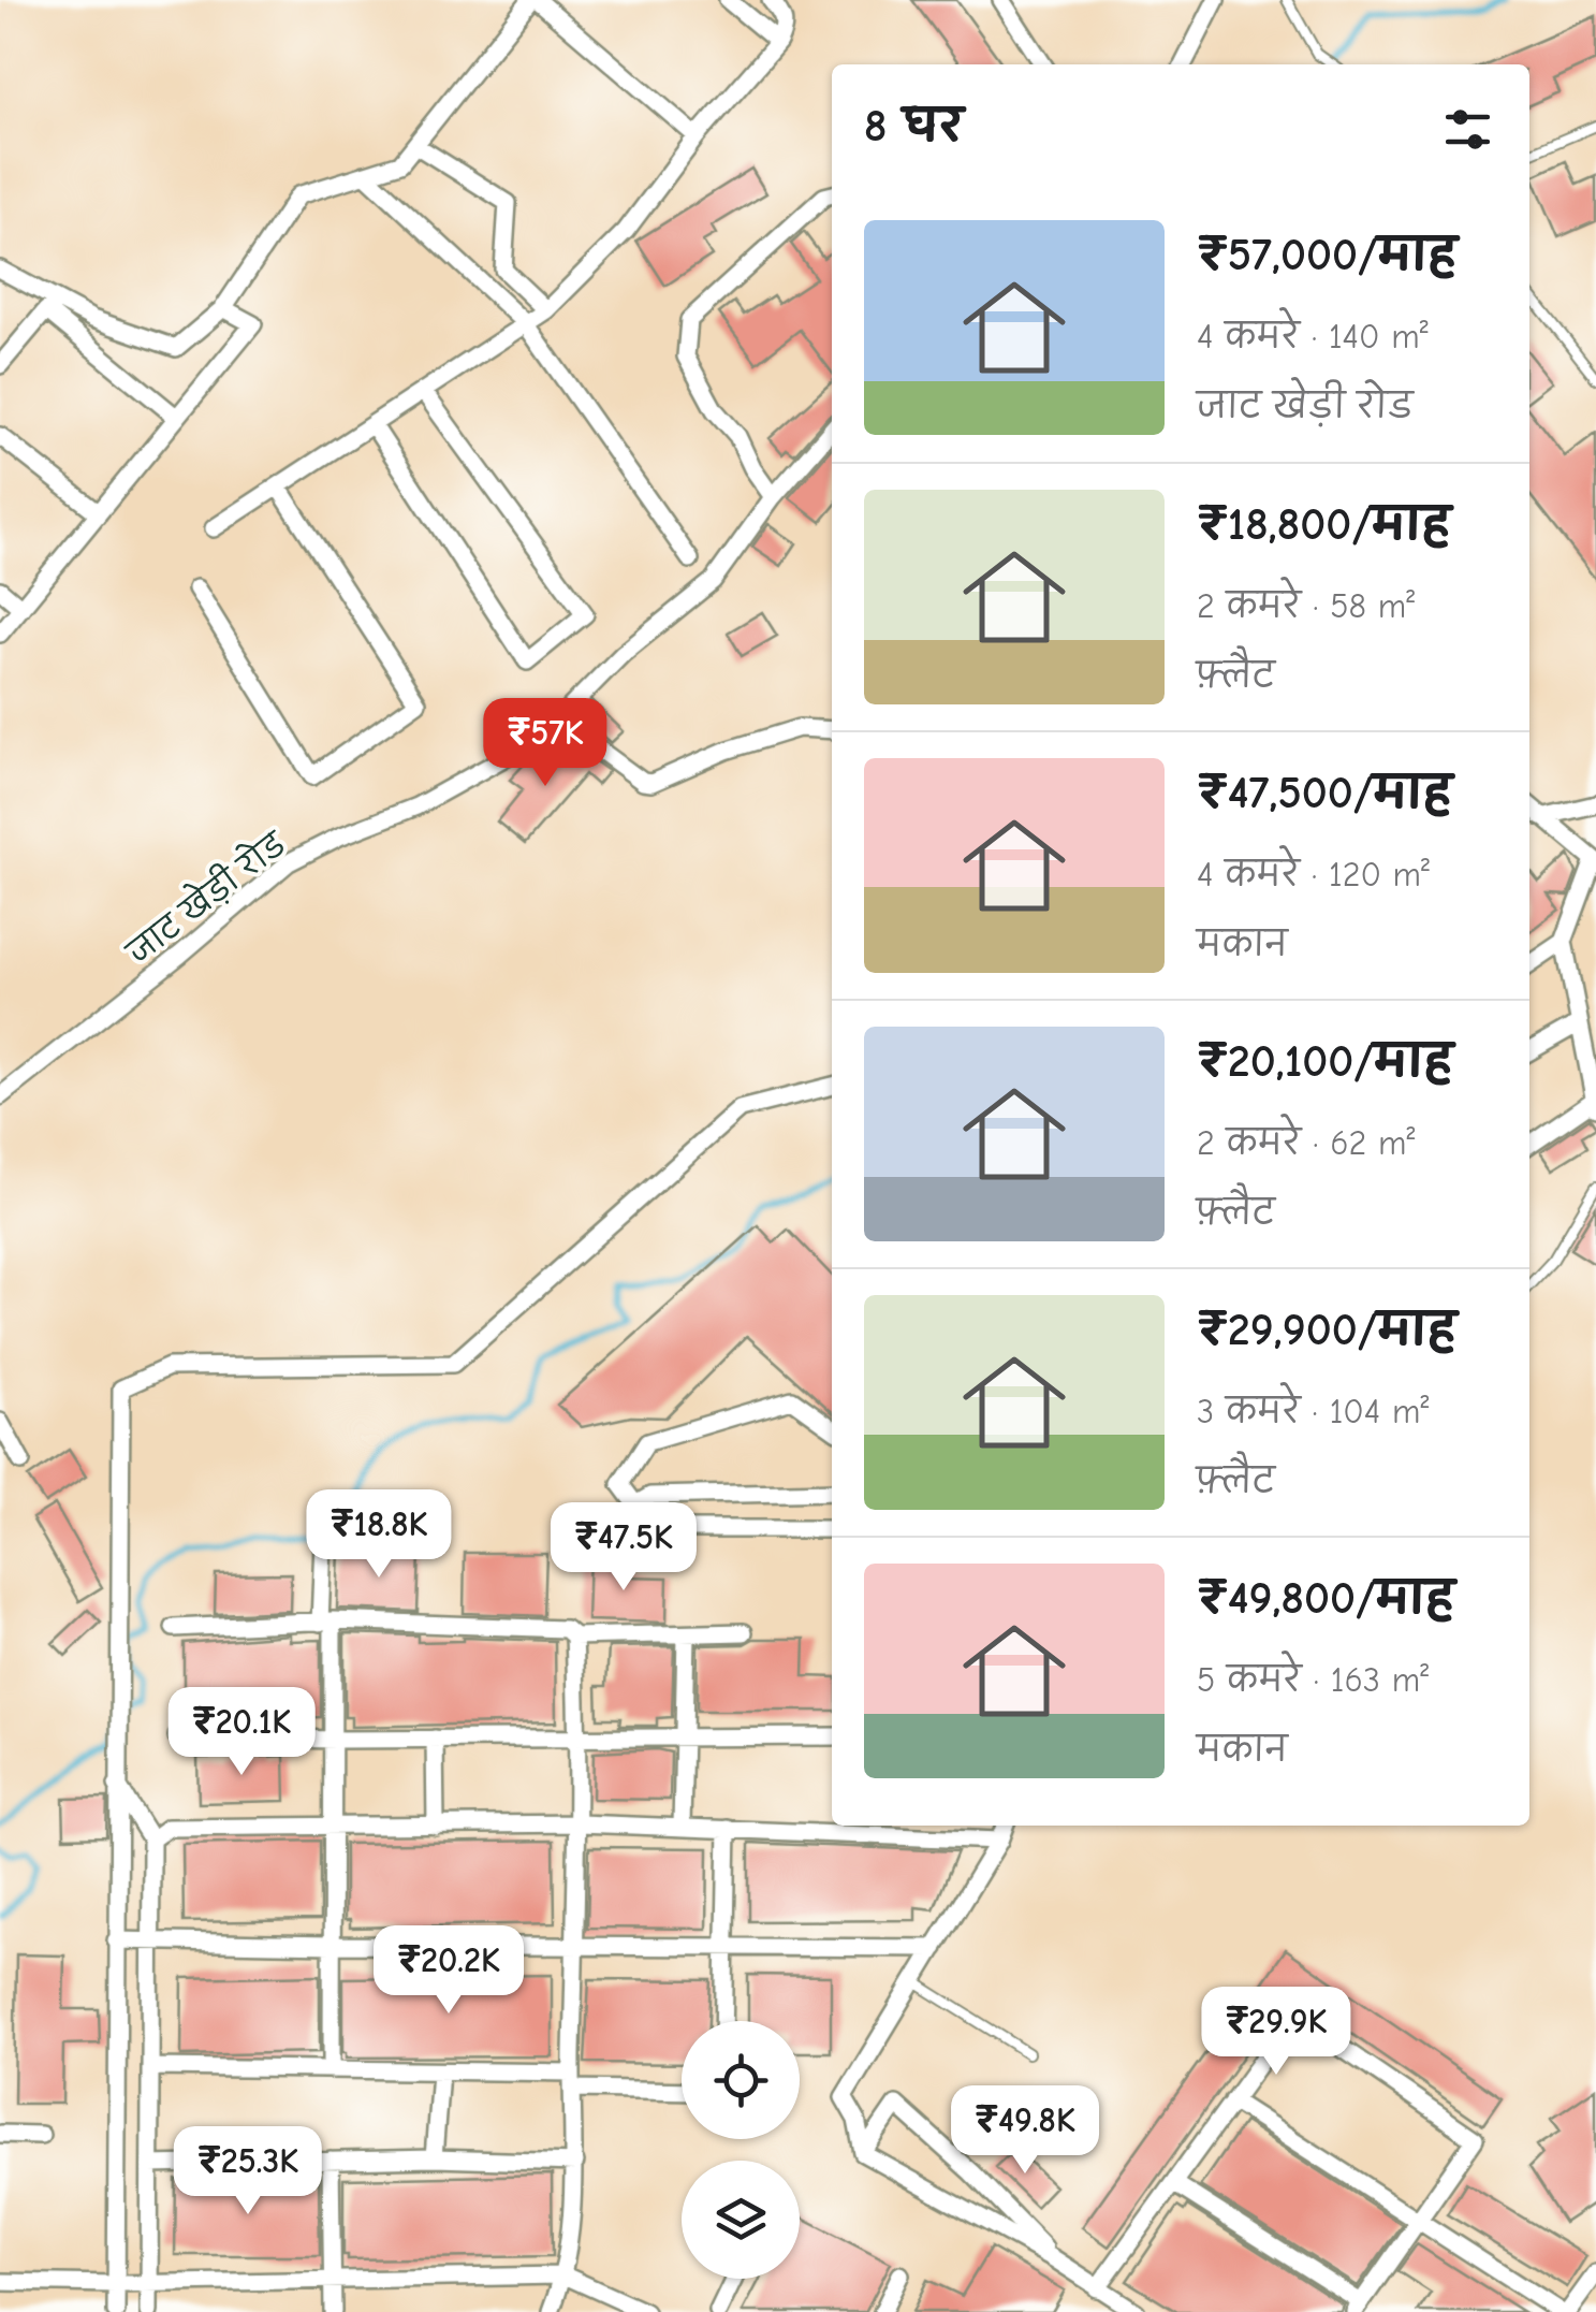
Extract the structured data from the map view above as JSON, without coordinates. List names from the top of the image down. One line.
{"streets":{"street":["जाट खेड़ी रोड"]},"page":{"heading":"8 घर","list":[{"name":"₹57,000/माह","note":"4 कमरे · 140 m² · जाट खेड़ी रोड"},{"name":"₹18,800/माह","note":"2 कमरे · 58 m² · फ़्लैट"},{"name":"₹47,500/माह","note":"4 कमरे · 120 m² · मकान"},{"name":"₹20,100/माह","note":"2 कमरे · 62 m² · फ़्लैट"},{"name":"₹29,900/माह","note":"3 कमरे · 104 m² · फ़्लैट"},{"name":"₹49,800/माह","note":"5 कमरे · 163 m² · मकान"}],"price":["₹57K","₹18.8K","₹47.5K","₹20.1K","₹20.2K","₹29.9K","₹49.8K","₹25.3K"]}}
